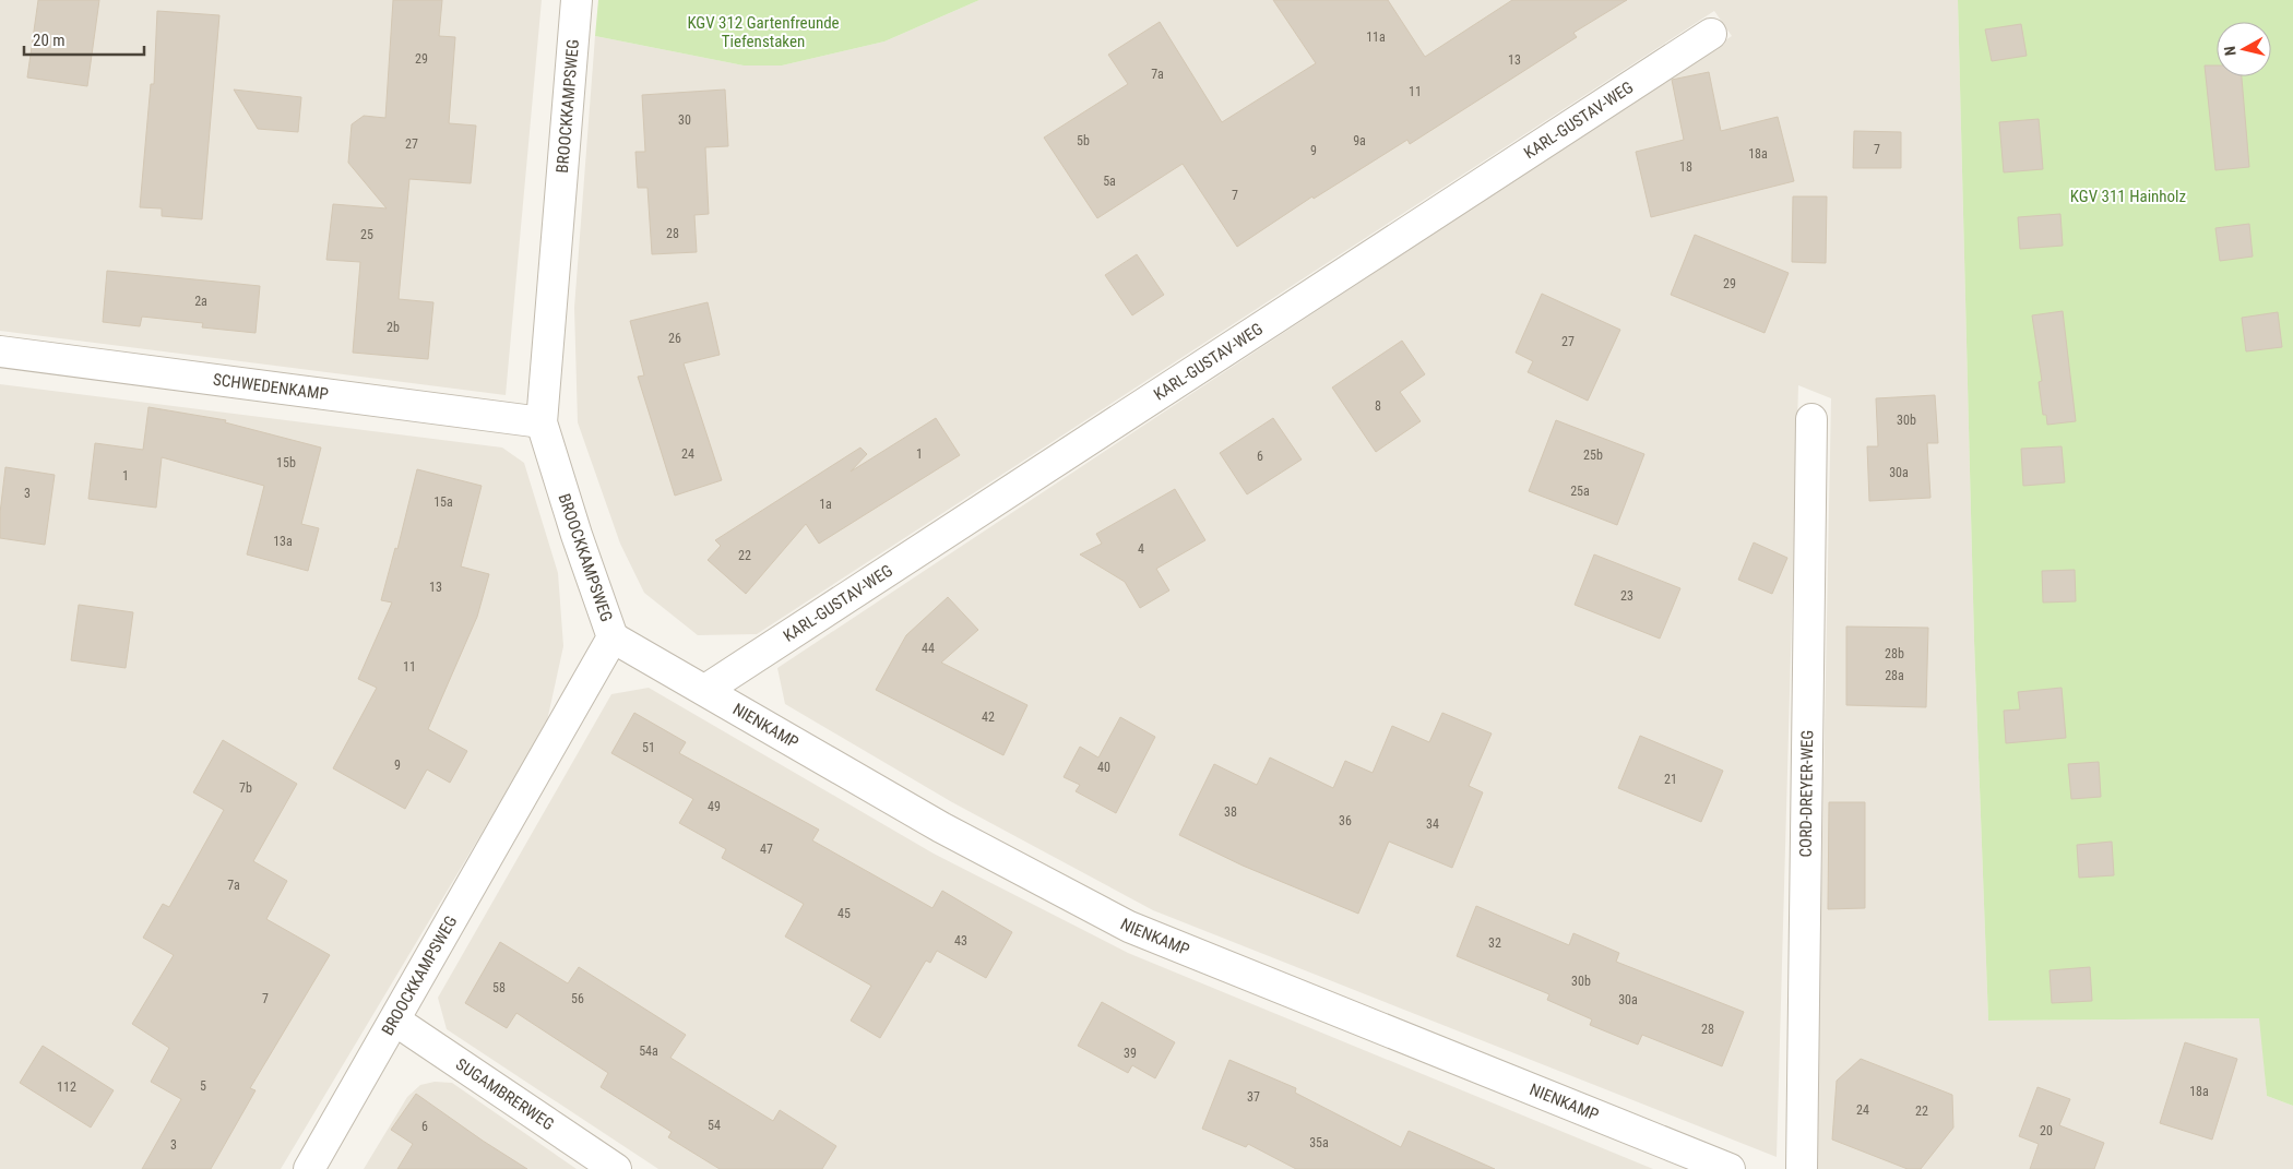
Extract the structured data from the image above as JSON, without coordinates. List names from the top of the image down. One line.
{"streets":{"street":["BROOCKKAMPSWEG","KARL-GUSTAV-WEG","SCHWEDENKAMP","NIENKAMP","CORD-DREYER-WEG","SUGAMBRERWEG"]},"crossings":[["BROOCKKAMPSWEG","SCHWEDENKAMP"],["BROOCKKAMPSWEG","NIENKAMP"],["BROOCKKAMPSWEG","SUGAMBRERWEG"],["KARL-GUSTAV-WEG","NIENKAMP"]],"parks":["KGV 312 Gartenfreunde Tiefenstaken","KGV 311 Hainholz"],"house_numbers":["11a","29","13","7a","11","30","5b","9a","27","7","9","18a","18","5a","7","28","25","29","2a","2b","26","27","8","30b","24","1","25b","6","15b","30a","1","25a","3","15a","1a","13a","4","22","13","23","44","28b","11","28a","42","51","9","40","21","7b","49","38","36","34","47","7a","45","43","32","30b","58","7","56","30a","28","54a","39","5","112","18a","37","24","22","54","6","20","35a","3"],"scale_bar":"20 m","north":"left"}
